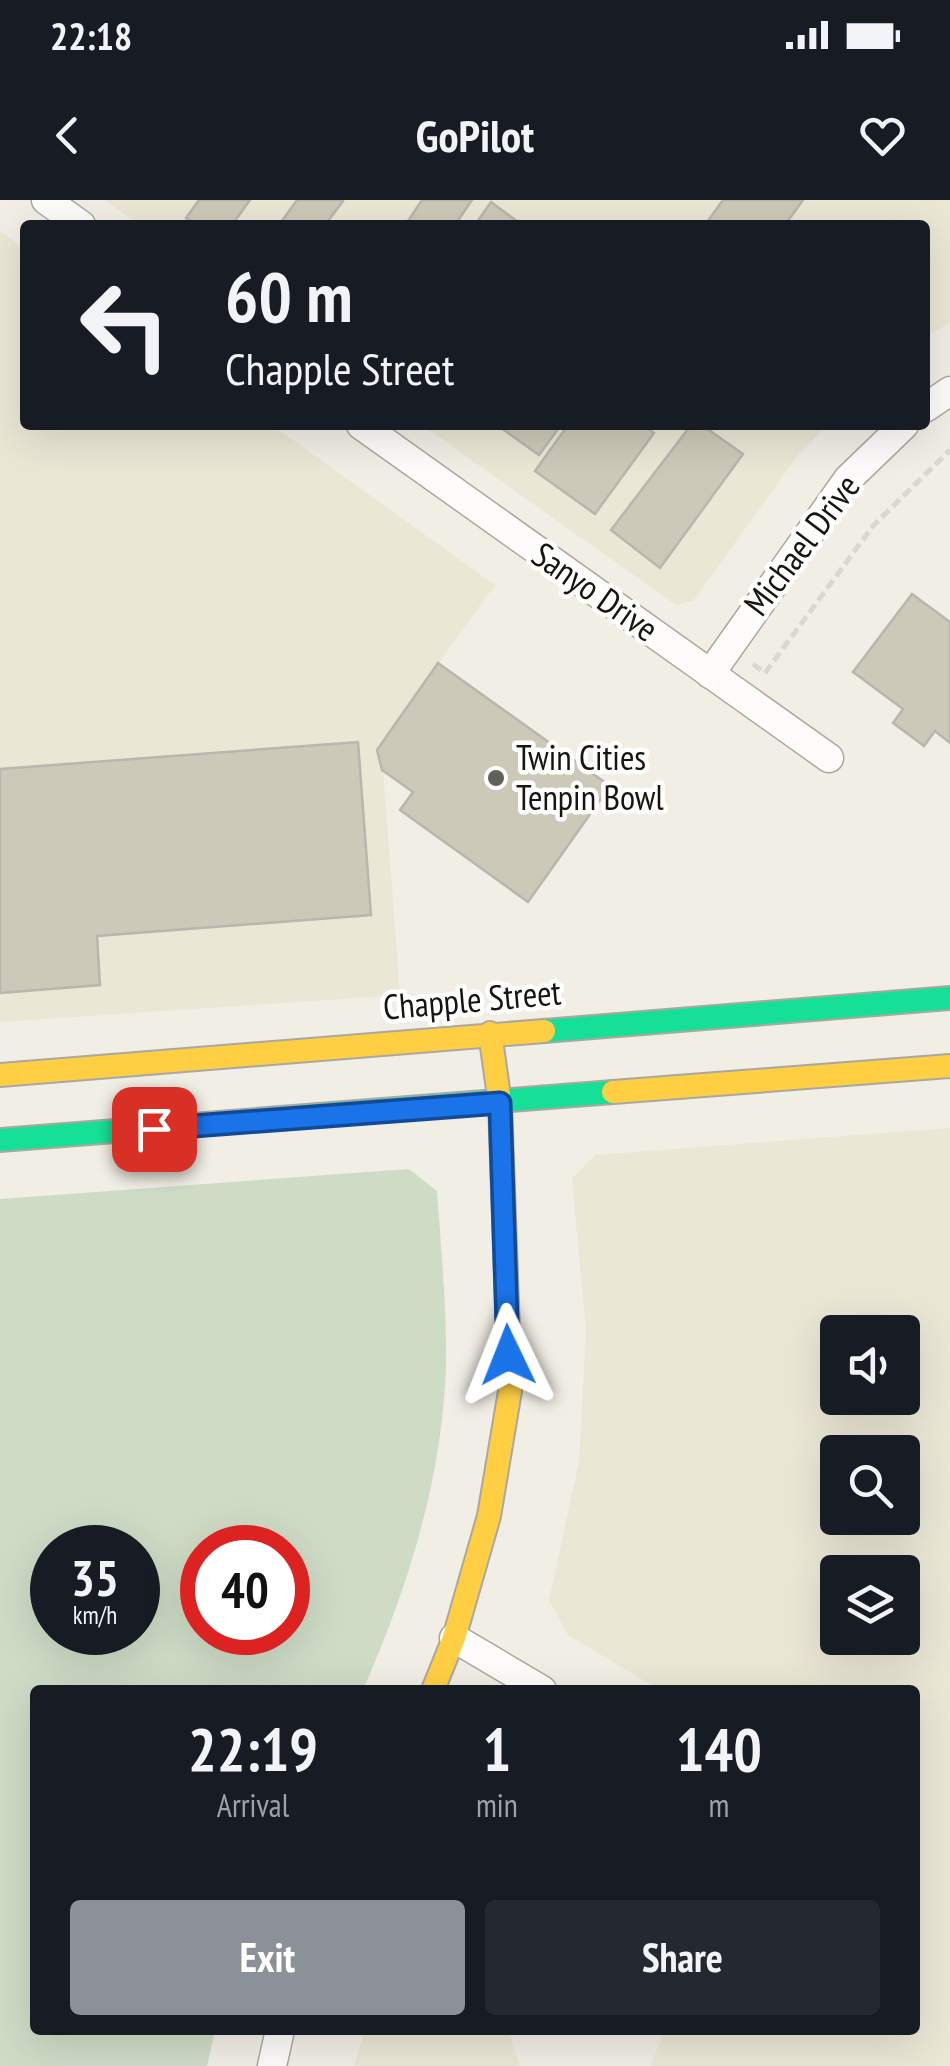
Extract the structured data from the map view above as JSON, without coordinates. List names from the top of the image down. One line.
{"streets":{"street":["Michael Drive","Sanyo Drive","Chapple Street"]},"crossings":[["Michael Drive","Sanyo Drive"]],"places":["Twin Cities Tenpin Bowl"],"page":{"status":"22:18","header":"GoPilot","turn":["60 m","Chapple Street"],"speed":"35 km/h","limit":"40","eta":["22:19","Arrival","1","min","140","m"],"buttons":["Exit","Share"]}}
